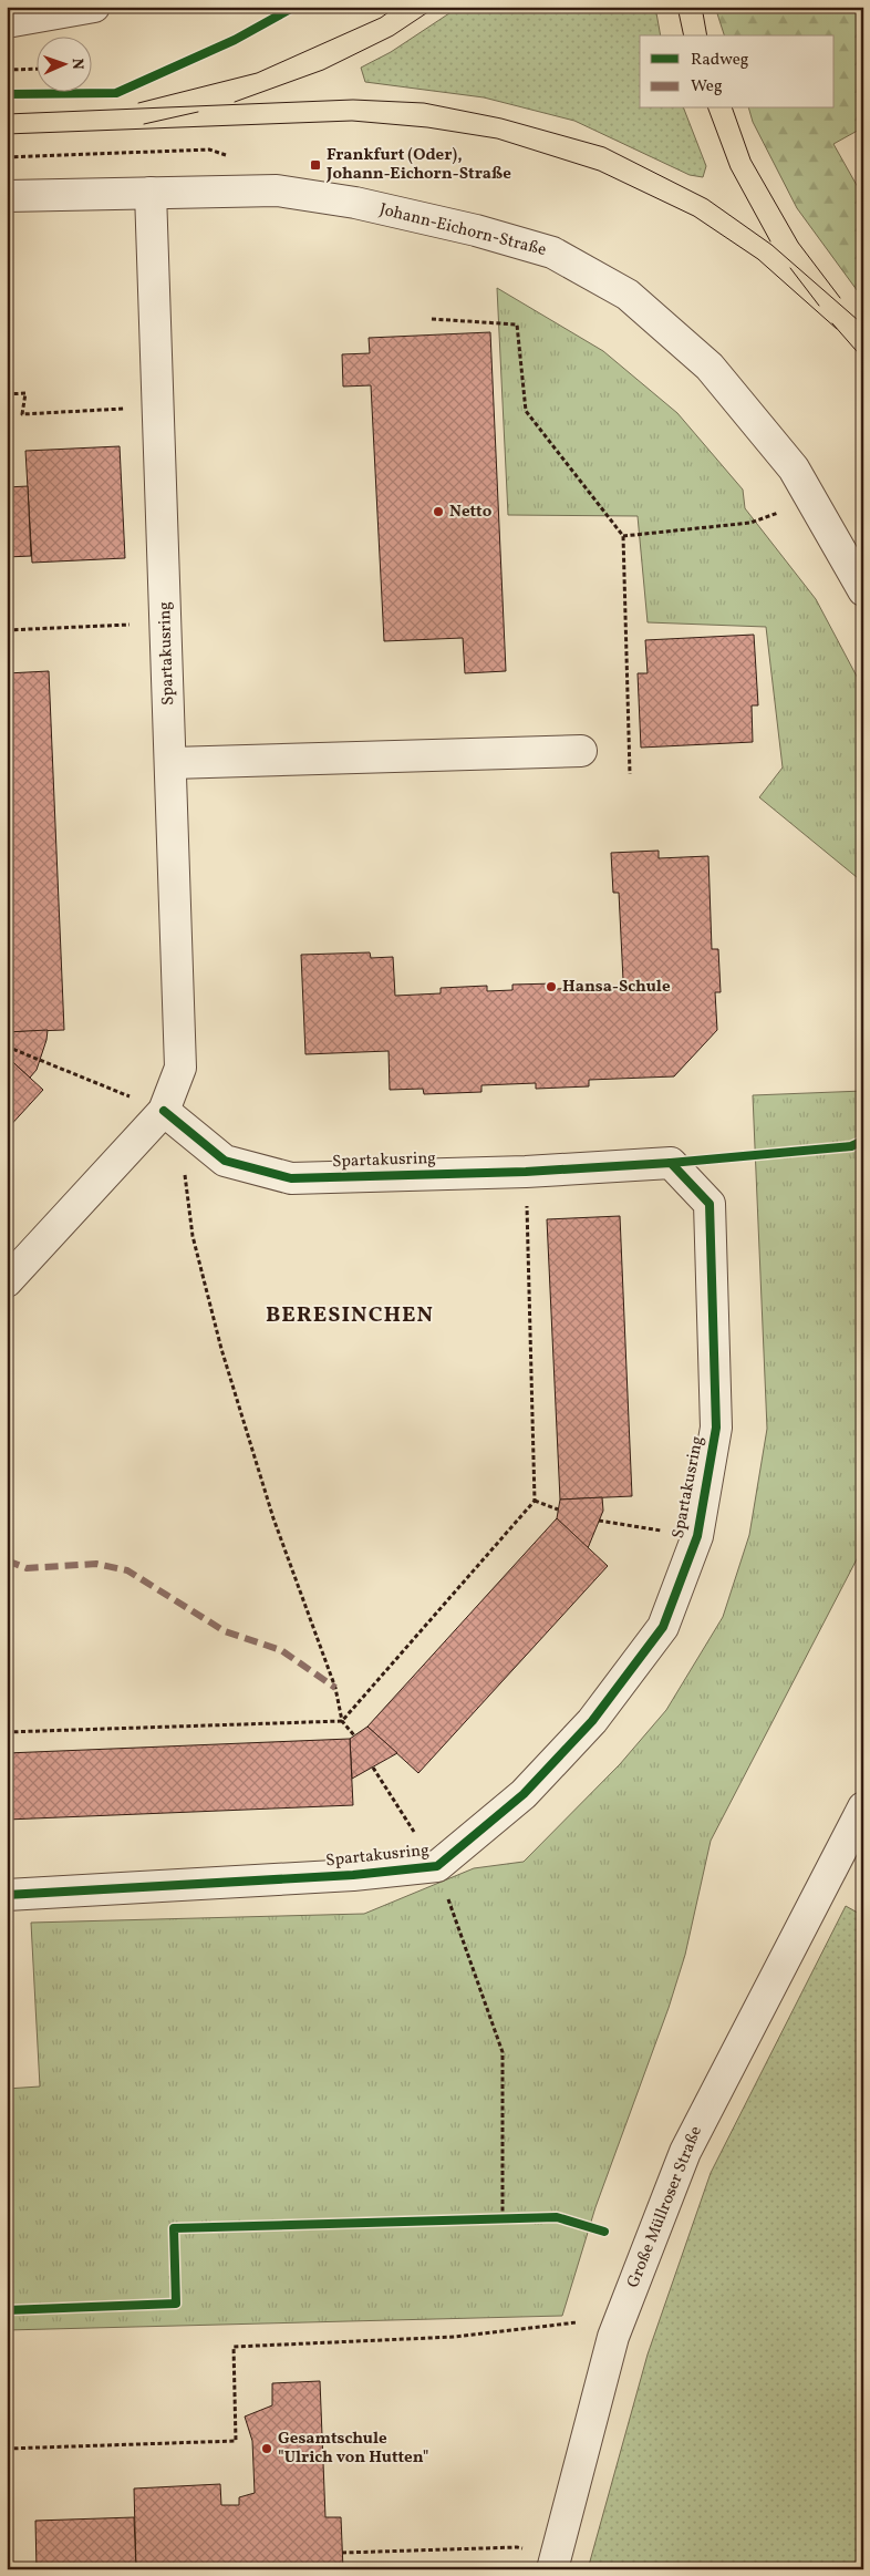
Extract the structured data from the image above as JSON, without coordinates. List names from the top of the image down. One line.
{"streets":{"street":["Johann-Eichorn-Straße","Spartakusring","Große Müllroser Straße"]},"crossings":[["Johann-Eichorn-Straße","Spartakusring"]],"districts":["BERESINCHEN"],"places":{"transit":["Frankfurt (Oder), Johann-Eichorn-Straße"],"other":["Netto","Hansa-Schule","Gesamtschule \"Ulrich von Hutten\""]},"legend":["Radweg","Weg"],"north":"right"}
